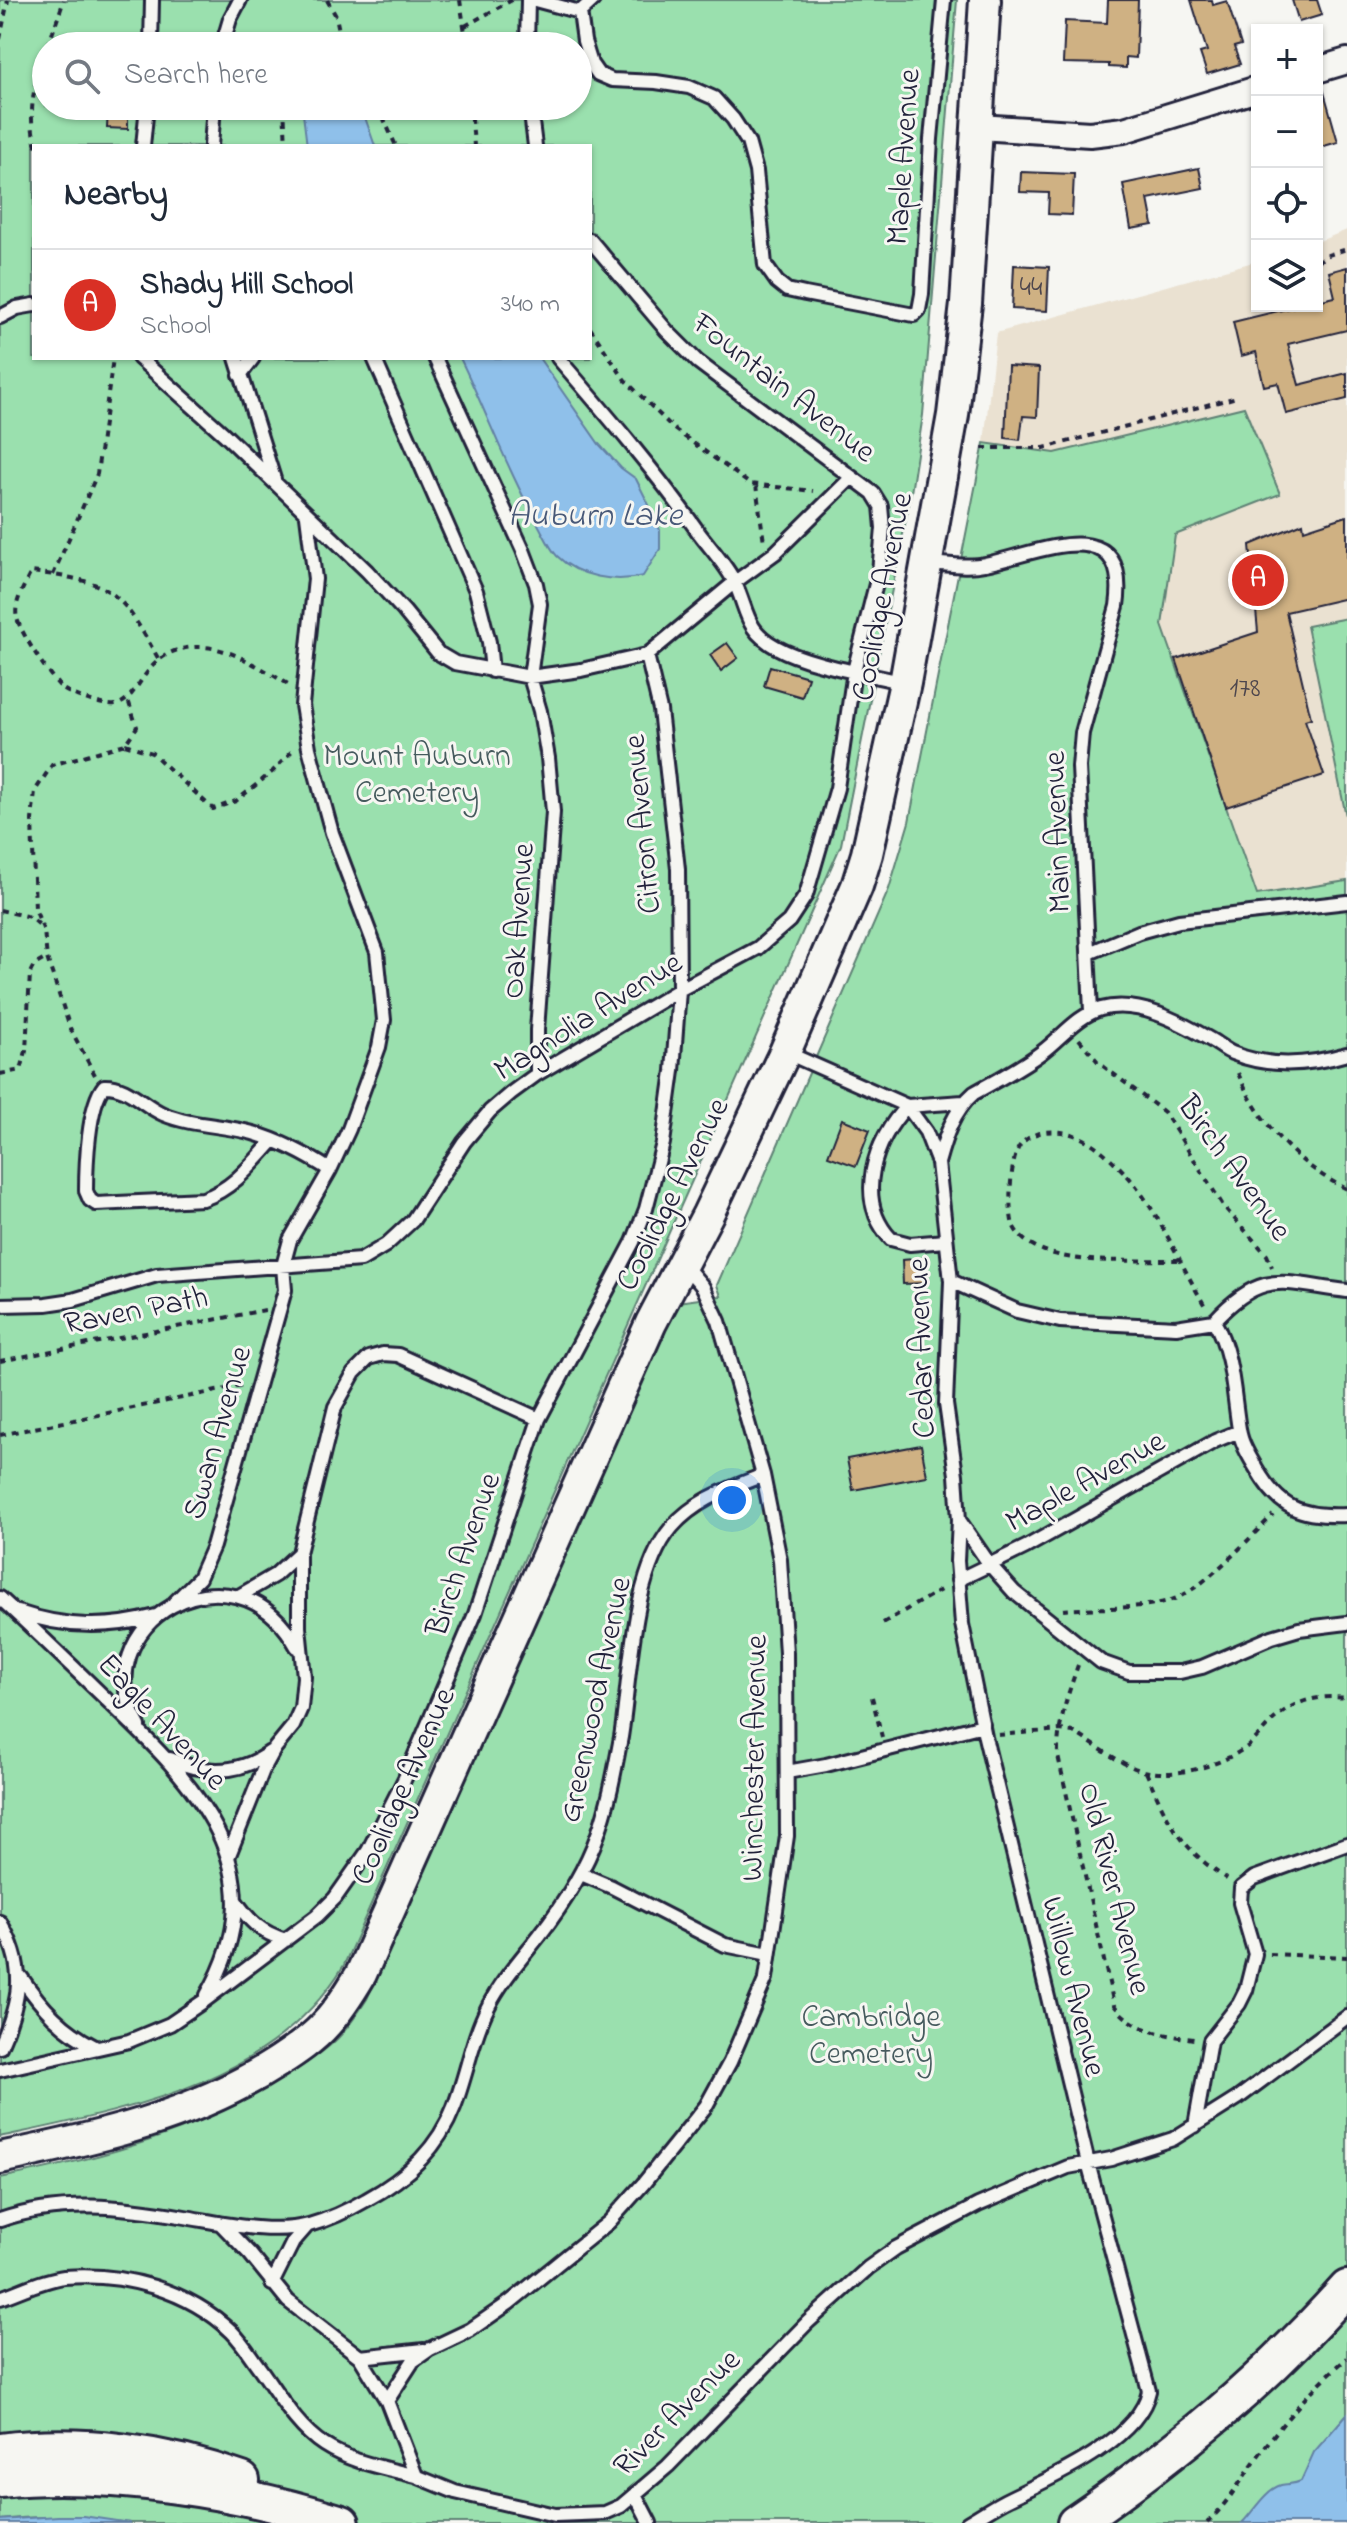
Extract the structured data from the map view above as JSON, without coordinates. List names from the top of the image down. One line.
{"streets":{"street":["Coolidge Avenue"],"lane":["Maple Avenue","Fountain Avenue","Citron Avenue","Main Avenue","Oak Avenue","Magnolia Avenue","Birch Avenue","Cedar Avenue","Swan Avenue","Greenwood Avenue","Eagle Avenue","Winchester Avenue","Willow Avenue","River Avenue"],"path":["Raven Path","Old River Avenue"]},"crossings":[["Maple Avenue","Cedar Avenue"],["Maple Avenue","Willow Avenue"],["Fountain Avenue","Magnolia Avenue"],["Coolidge Avenue","Main Avenue"],["Coolidge Avenue","Winchester Avenue"],["Citron Avenue","Magnolia Avenue"],["Citron Avenue","Birch Avenue"],["Oak Avenue","Magnolia Avenue"],["Magnolia Avenue","Birch Avenue"],["Magnolia Avenue","Swan Avenue"],["Birch Avenue","Eagle Avenue"],["Raven Path","Swan Avenue"],["Cedar Avenue","Willow Avenue"],["Swan Avenue","Eagle Avenue"],["Greenwood Avenue","Winchester Avenue"],["Willow Avenue","River Avenue"]],"water":["Auburn Lake"],"parks":["Mount Auburn Cemetery","Cambridge Cemetery"],"house_numbers":["44","178"],"page":{"map_buttons":["+","−"],"search":"Search here","heading":"Nearby","list":[{"mark":"A","name":"Shady Hill School","note":"School","value":"340 m"}],"pins":"A"}}
